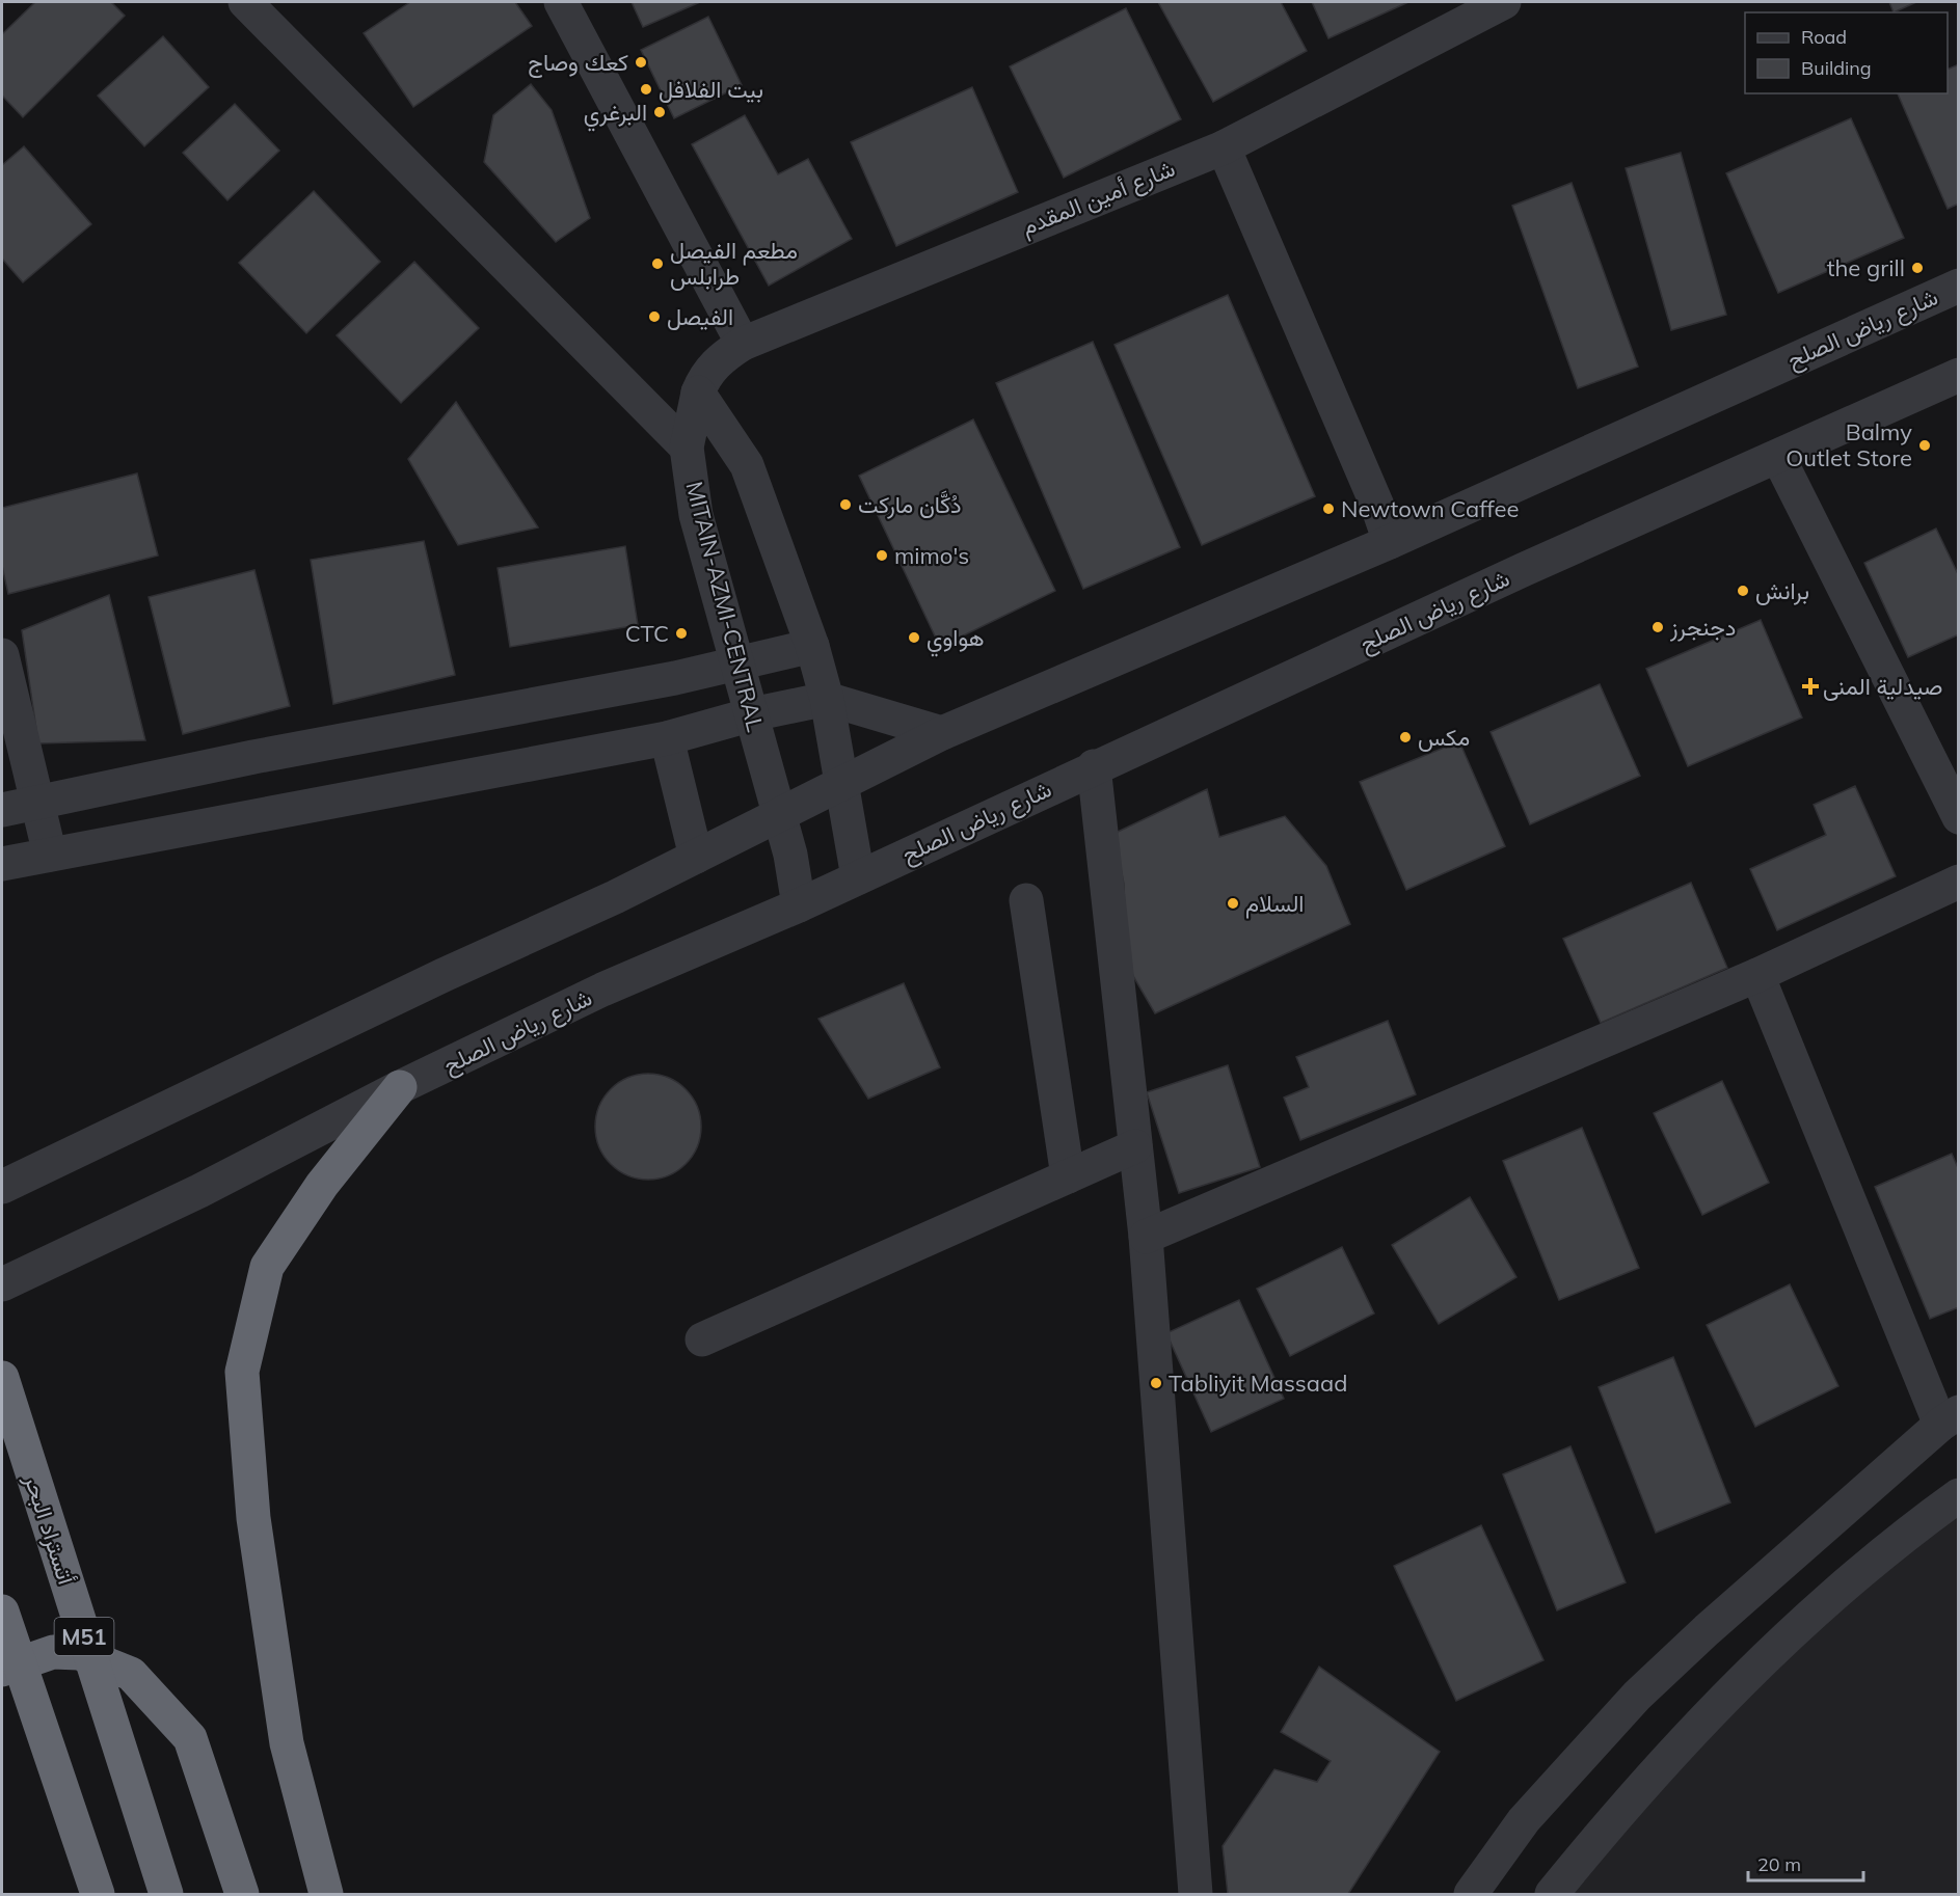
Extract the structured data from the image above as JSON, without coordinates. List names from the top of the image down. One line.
{"streets":{"highway":["أتستراد البحر","M51"],"street":["شارع أمين المقدم","شارع رياض الصلح","MITAIN-AZMI-CENTRAL"]},"crossings":[["شارع أمين المقدم","MITAIN-AZMI-CENTRAL"],["شارع رياض الصلح","MITAIN-AZMI-CENTRAL"]],"places":{"other":["كعك وصاج","بيت الفلافل","البرغري","مطعم الفيصل طرابلس","the grill","الفيصل","Balmy Outlet Store","دُكَّان ماركت","Newtown Caffee","mimo's","برانش","دجنجرز","CTC","هواوي","مكس","السلام","Tabliyit Massaad"],"health":["صيدلية المنى"]},"legend":["Road","Building"],"scale_bar":"20 m"}
